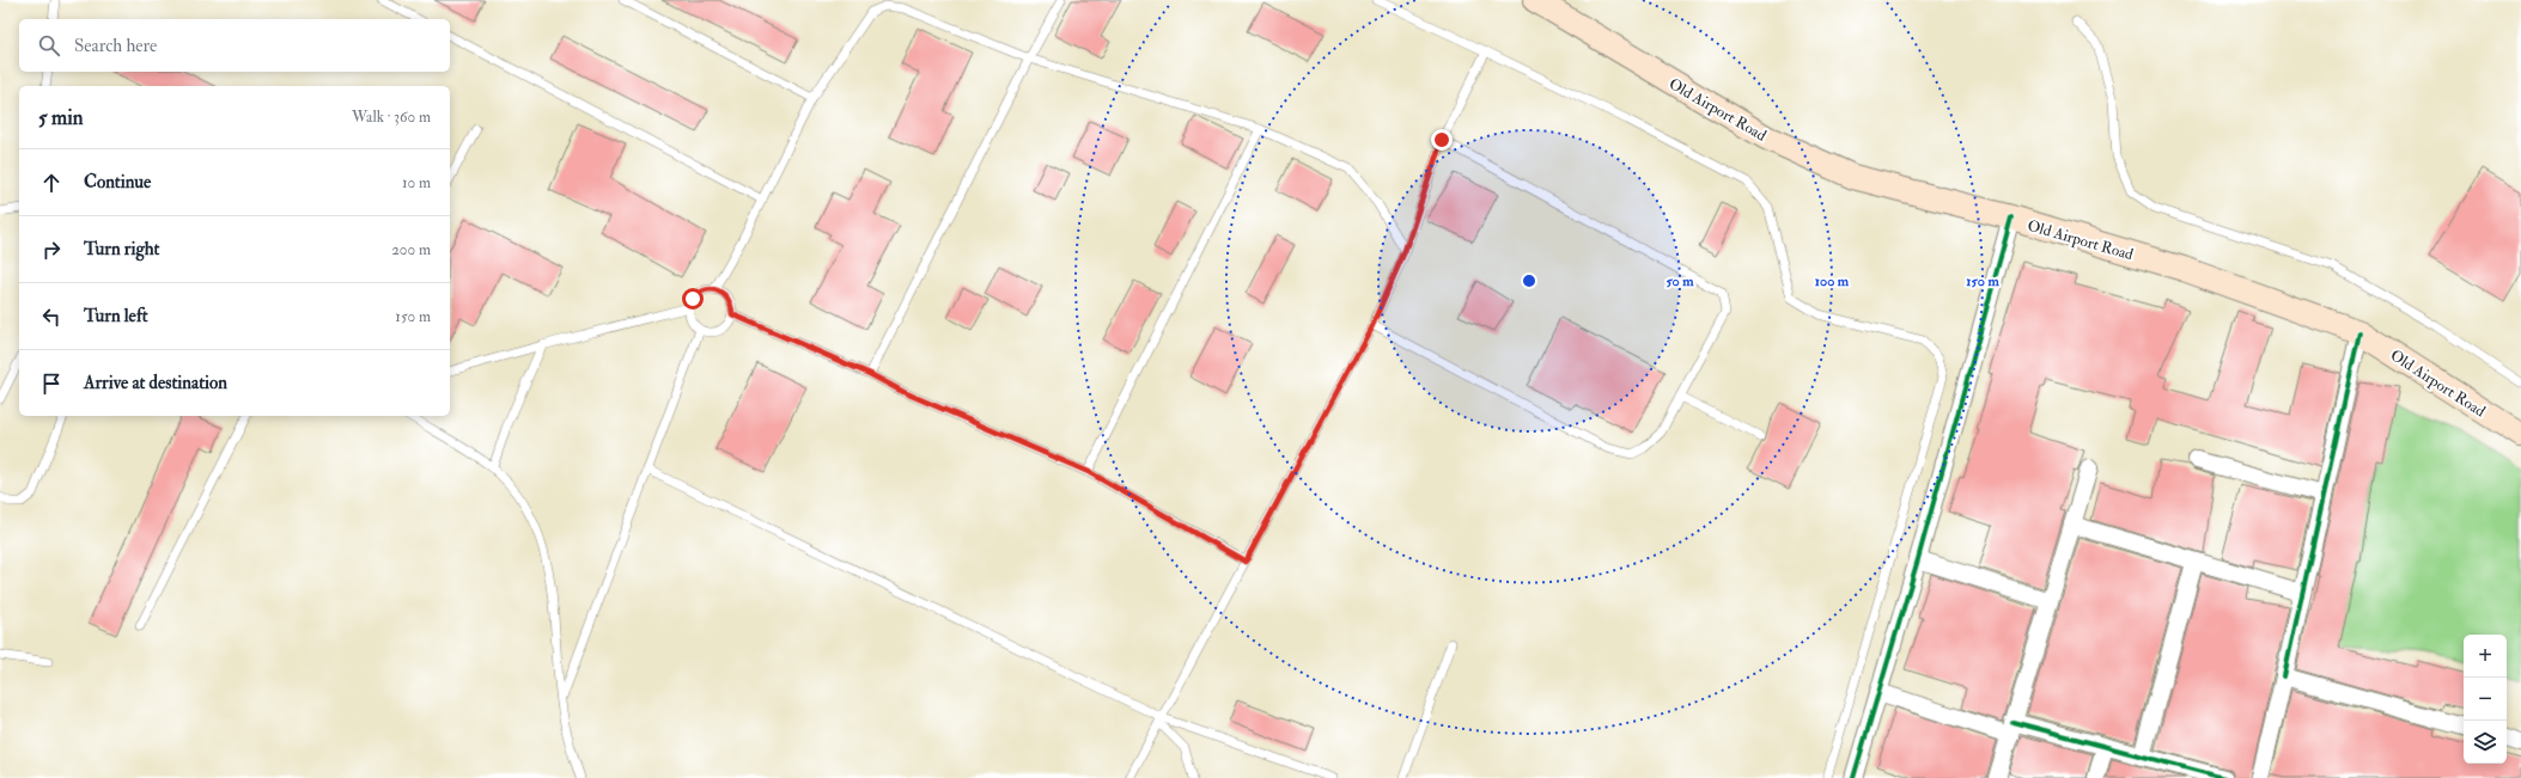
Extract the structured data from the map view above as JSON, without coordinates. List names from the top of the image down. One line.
{"streets":{"main road":["Old Airport Road"]},"page":{"search":"Search here","heading":["5 min","Walk · 360 m"],"list":[["Continue","10 m"],["Turn right","200 m"],["Turn left","150 m"],"Arrive at destination"],"map_buttons":["+","−"]},"rings":["50 m","100 m","150 m"]}
